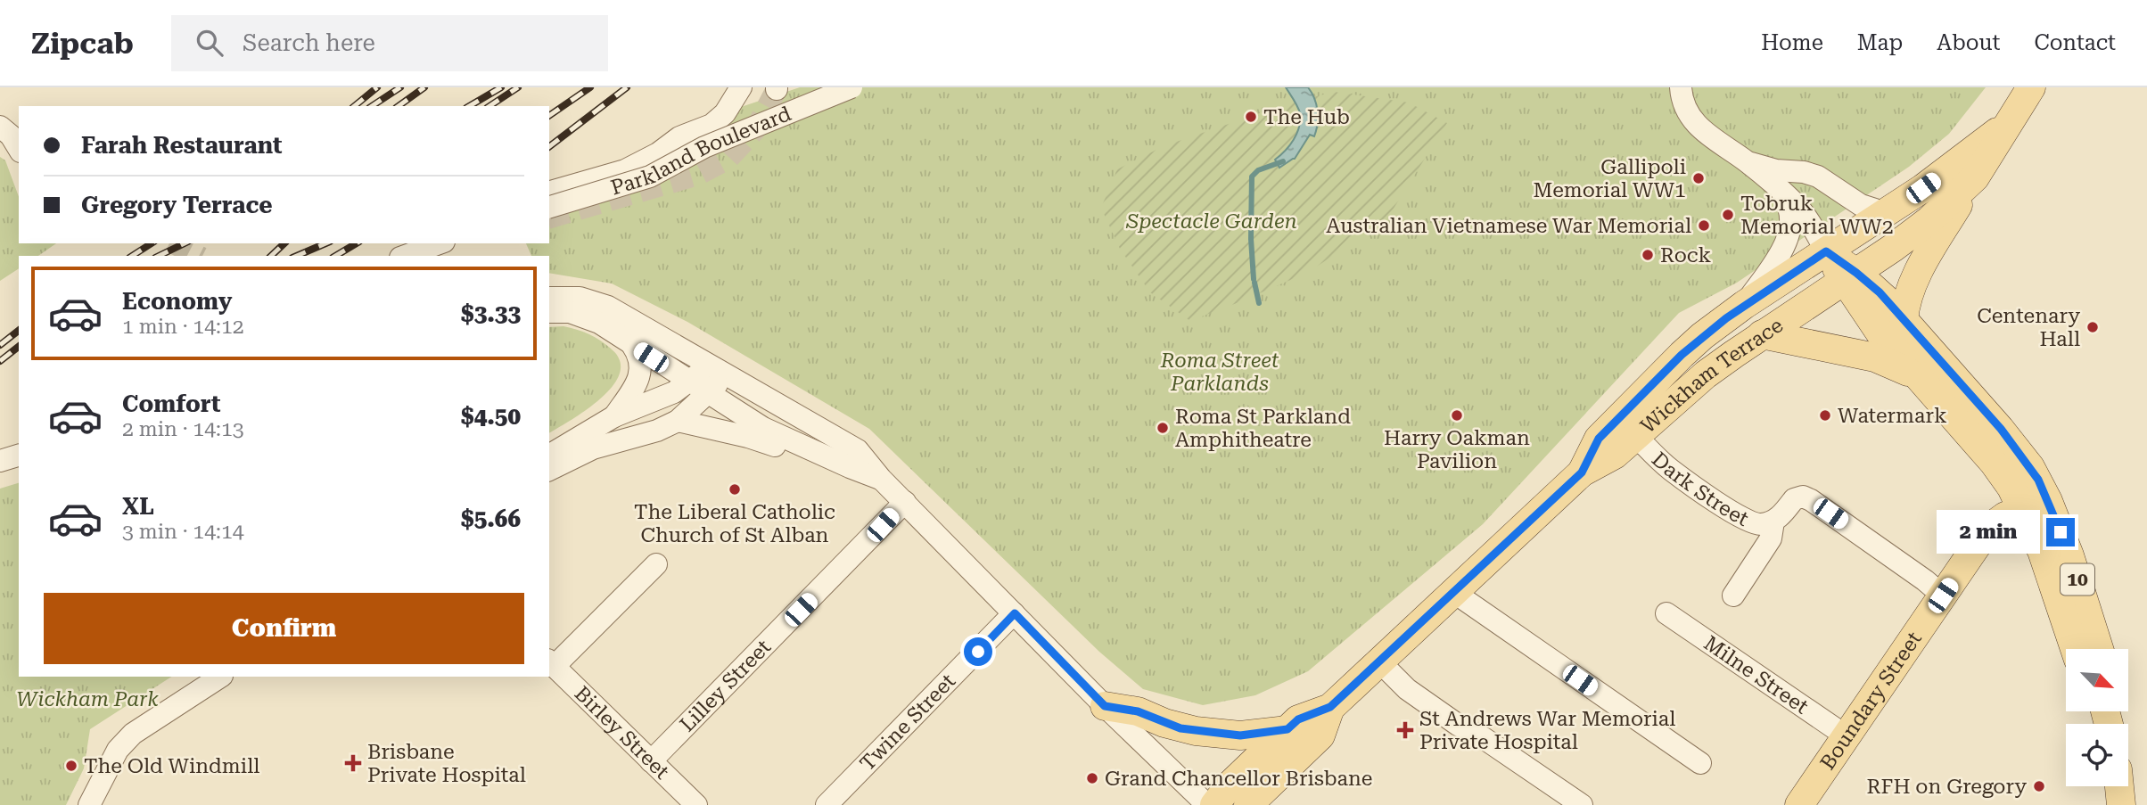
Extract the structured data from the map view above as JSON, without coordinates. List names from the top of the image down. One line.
{"streets":{"main road":["Wickham Terrace","10","Boundary Street"],"street":["Parkland Boulevard","Dark Street","Milne Street","Lilley Street","Twine Street","Birley Street"]},"crossings":[["Wickham Terrace","Dark Street"],["Wickham Terrace","10"],["Dark Street","Boundary Street"],["10","Boundary Street"],["Milne Street","Boundary Street"],["Lilley Street","Birley Street"]],"parks":["Spectacle Garden","Roma Street Parklands","Wickham Park"],"places":{"other":["The Hub","Gallipoli Memorial WW1","Tobruk Memorial WW2","Australian Vietnamese War Memorial","Rock","Centenary Hall","Harry Oakman Pavilion","Watermark","Roma St Parkland Amphitheatre","The Liberal Catholic Church of St Alban","The Old Windmill","Grand Chancellor Brisbane","RFH on Gregory"],"health":["St Andrews War Memorial Private Hospital","Brisbane Private Hospital"]},"north":"bottom right","page":{"header":"Zipcab","search":"Search here","nav":["Home","Map","About","Contact"],"banner":["Farah Restaurant","Gregory Terrace"],"list":[{"name":"Economy","note":"1 min · 14:12","value":"$3.33"},{"name":"Comfort","note":"2 min · 14:13","value":"$4.50"},{"name":"XL","note":"3 min · 14:14","value":"$5.66"}],"bubble":"2 min","buttons":"Confirm"}}
